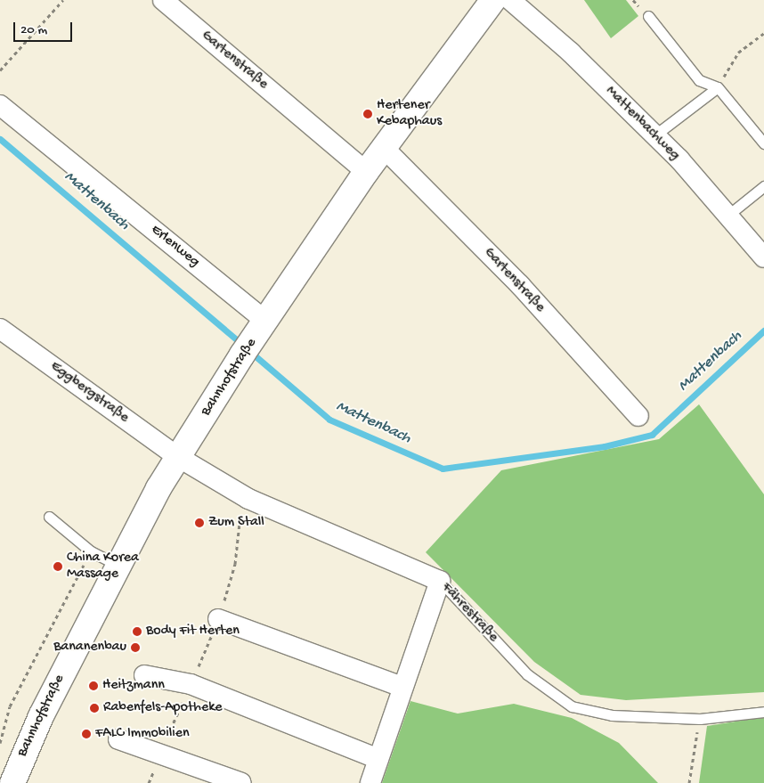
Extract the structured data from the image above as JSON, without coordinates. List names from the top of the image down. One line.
{"streets":{"street":["Gartenstraße","Mattenbachweg","Erlenweg","Bahnhofstraße","Eggbergstraße","Fährestraße"]},"crossings":[["Gartenstraße","Bahnhofstraße"],["Erlenweg","Bahnhofstraße"],["Bahnhofstraße","Eggbergstraße"],["Bahnhofstraße","Fährestraße"],["Eggbergstraße","Fährestraße"]],"water":["Mattenbach"],"places":["Hertener Kebaphaus","Zum Stall","China Korea Massage","Body Fit Herten","Bananenbau","Heitzmann","Rabenfels-Apotheke","FALC Immobilien"],"scale_bar":"20 m"}
